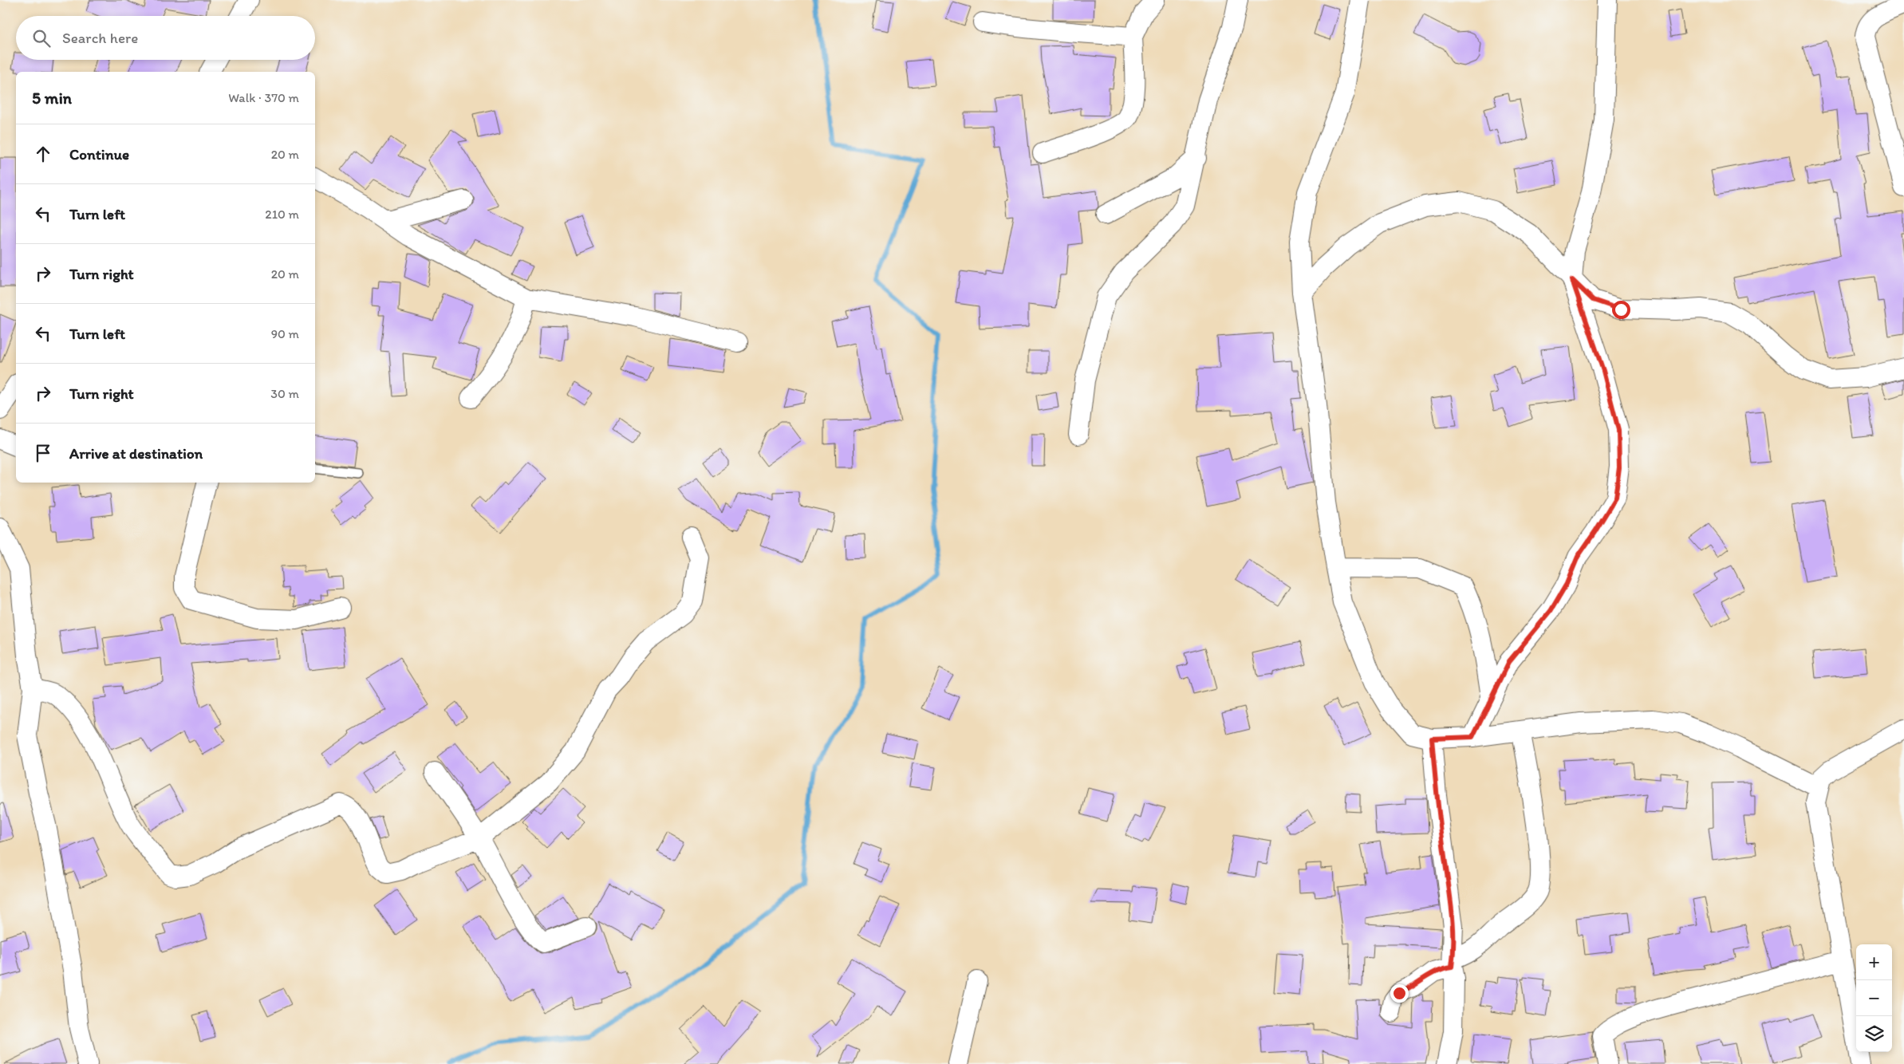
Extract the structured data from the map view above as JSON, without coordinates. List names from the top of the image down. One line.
{"page":{"search":"Search here","heading":["5 min","Walk · 370 m"],"list":[["Continue","20 m"],["Turn left","210 m"],["Turn right","20 m"],["Turn left","90 m"],["Turn right","30 m"],"Arrive at destination"],"map_buttons":["+","−"]}}
